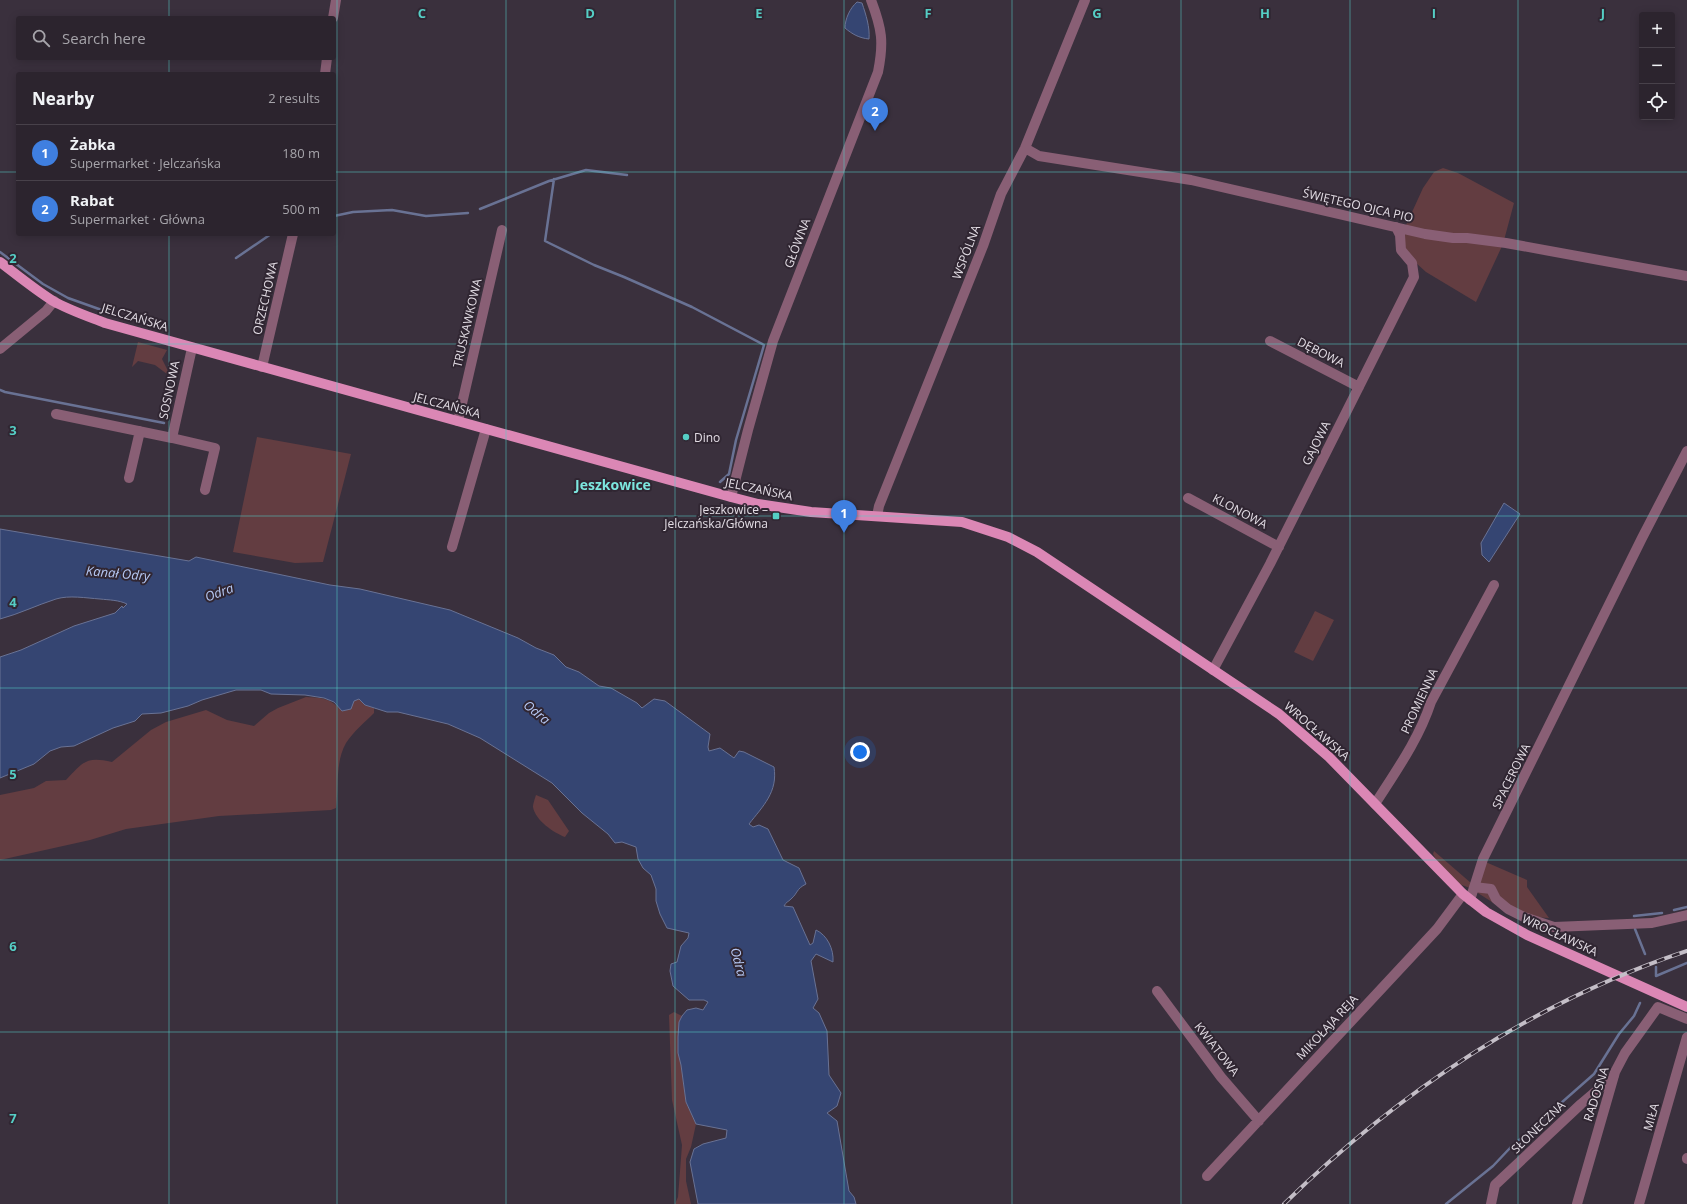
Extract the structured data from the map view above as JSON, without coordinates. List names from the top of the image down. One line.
{"streets":{"main road":["JELCZAŃSKA","WROCŁAWSKA"],"street":["ŚWIĘTEGO OJCA PIO","GŁÓWNA","WSPÓLNA","ORZECHOWA","TRUSKAWKOWA","DĘBOWA","SOSNOWA","GAJOWA","KLONOWA","PROMIENNA","SPACEROWA","MIKOŁAJA REJA","KWIATOWA","RADOSNA","MIŁA","SŁONECZNA"]},"crossings":[["ŚWIĘTEGO OJCA PIO","WSPÓLNA"],["ŚWIĘTEGO OJCA PIO","GAJOWA"],["GŁÓWNA","JELCZAŃSKA"],["WSPÓLNA","JELCZAŃSKA"],["ORZECHOWA","JELCZAŃSKA"],["JELCZAŃSKA","TRUSKAWKOWA"],["JELCZAŃSKA","SOSNOWA"],["JELCZAŃSKA","WROCŁAWSKA"],["DĘBOWA","GAJOWA"],["GAJOWA","KLONOWA"],["GAJOWA","WROCŁAWSKA"],["PROMIENNA","WROCŁAWSKA"],["WROCŁAWSKA","SPACEROWA"],["WROCŁAWSKA","MIKOŁAJA REJA"],["SPACEROWA","MIKOŁAJA REJA"],["MIKOŁAJA REJA","KWIATOWA"],["RADOSNA","SŁONECZNA"]],"districts":["Jeszkowice"],"water":["Kanał Odry","Odra"],"places":{"other":["Dino"],"transit":["Jeszkowice – Jelczańska/Główna"]},"page":{"map_buttons":["+","−"],"search":"Search here","heading":["Nearby","2 results"],"pins":["2","1"],"list":[{"mark":"1","name":"Żabka","note":"Supermarket · Jelczańska","value":"180 m"},{"mark":"2","name":"Rabat","note":"Supermarket · Główna","value":"500 m"}]},"grid":{"columns":["C","D","E","F","G","H","I","J"],"rows":["2","3","4","5","6","7"]}}
